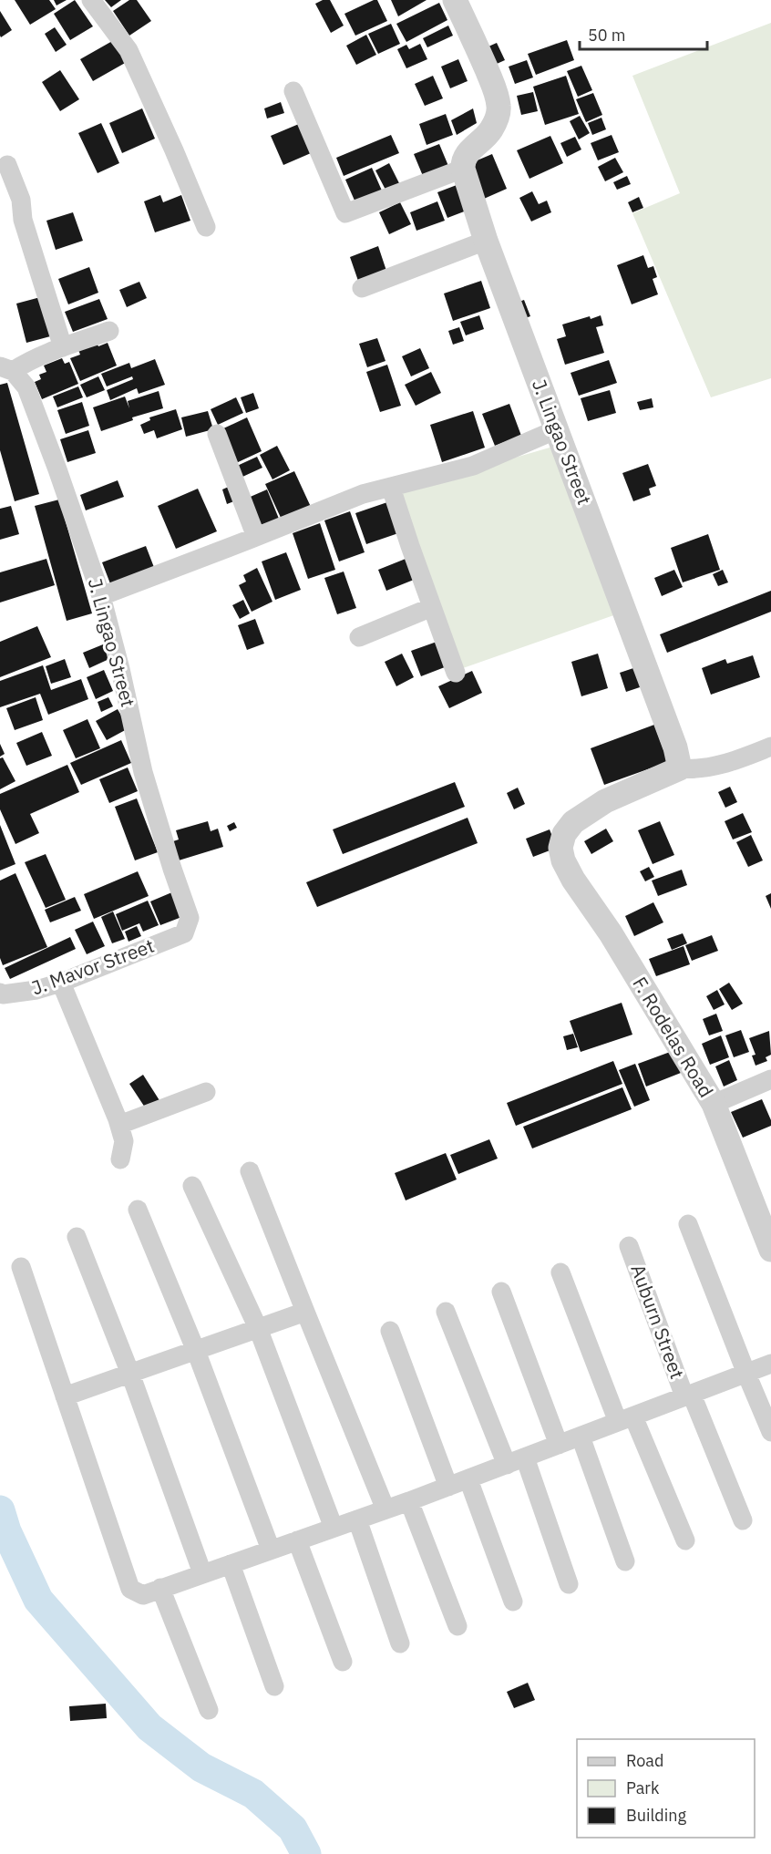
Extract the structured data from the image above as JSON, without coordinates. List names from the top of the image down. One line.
{"streets":{"street":["J. Lingao Street","J. Mavor Street","F. Rodelas Road","Auburn Street"]},"crossings":[["J. Lingao Street","J. Mavor Street"],["J. Lingao Street","F. Rodelas Road"]],"legend":["Road","Park","Building"],"scale_bar":"50 m"}
